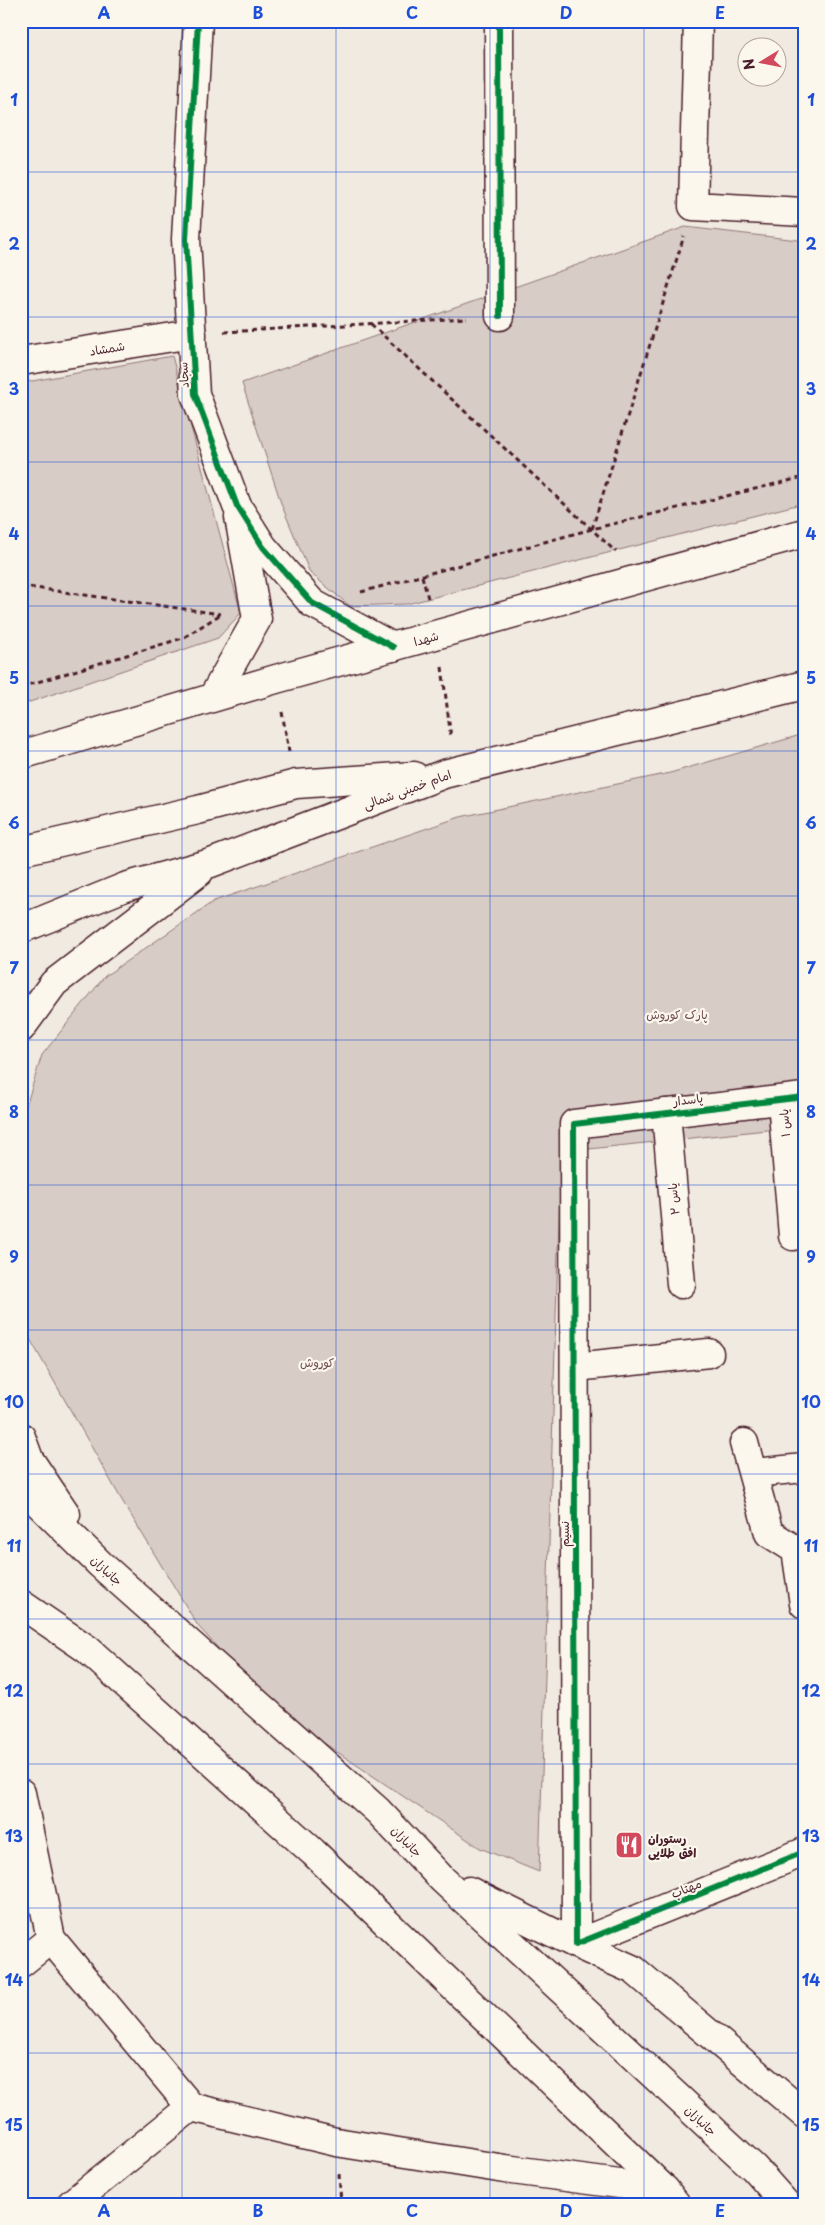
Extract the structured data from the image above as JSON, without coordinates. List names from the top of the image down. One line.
{"streets":{"main road":["شمشاد","سجاد","شهدا","امام خمینی شمالی","پاسدار","یاس ۱","یاس ۲","نسیم","جانبازان","مهتاب"]},"crossings":[["شمشاد","سجاد"],["سجاد","شهدا"],["پاسدار","یاس ۱"],["پاسدار","یاس ۲"],["پاسدار","نسیم"],["نسیم","مهتاب"]],"parks":["پارک کوروش","کوروش"],"places":{"restaurant":["رستوران افق طلایی"]},"north":"left","grid":{"columns":["A","B","C","D","E"],"rows":["1","2","3","4","5","6","7","8","9","10","11","12","13","14","15"]}}
